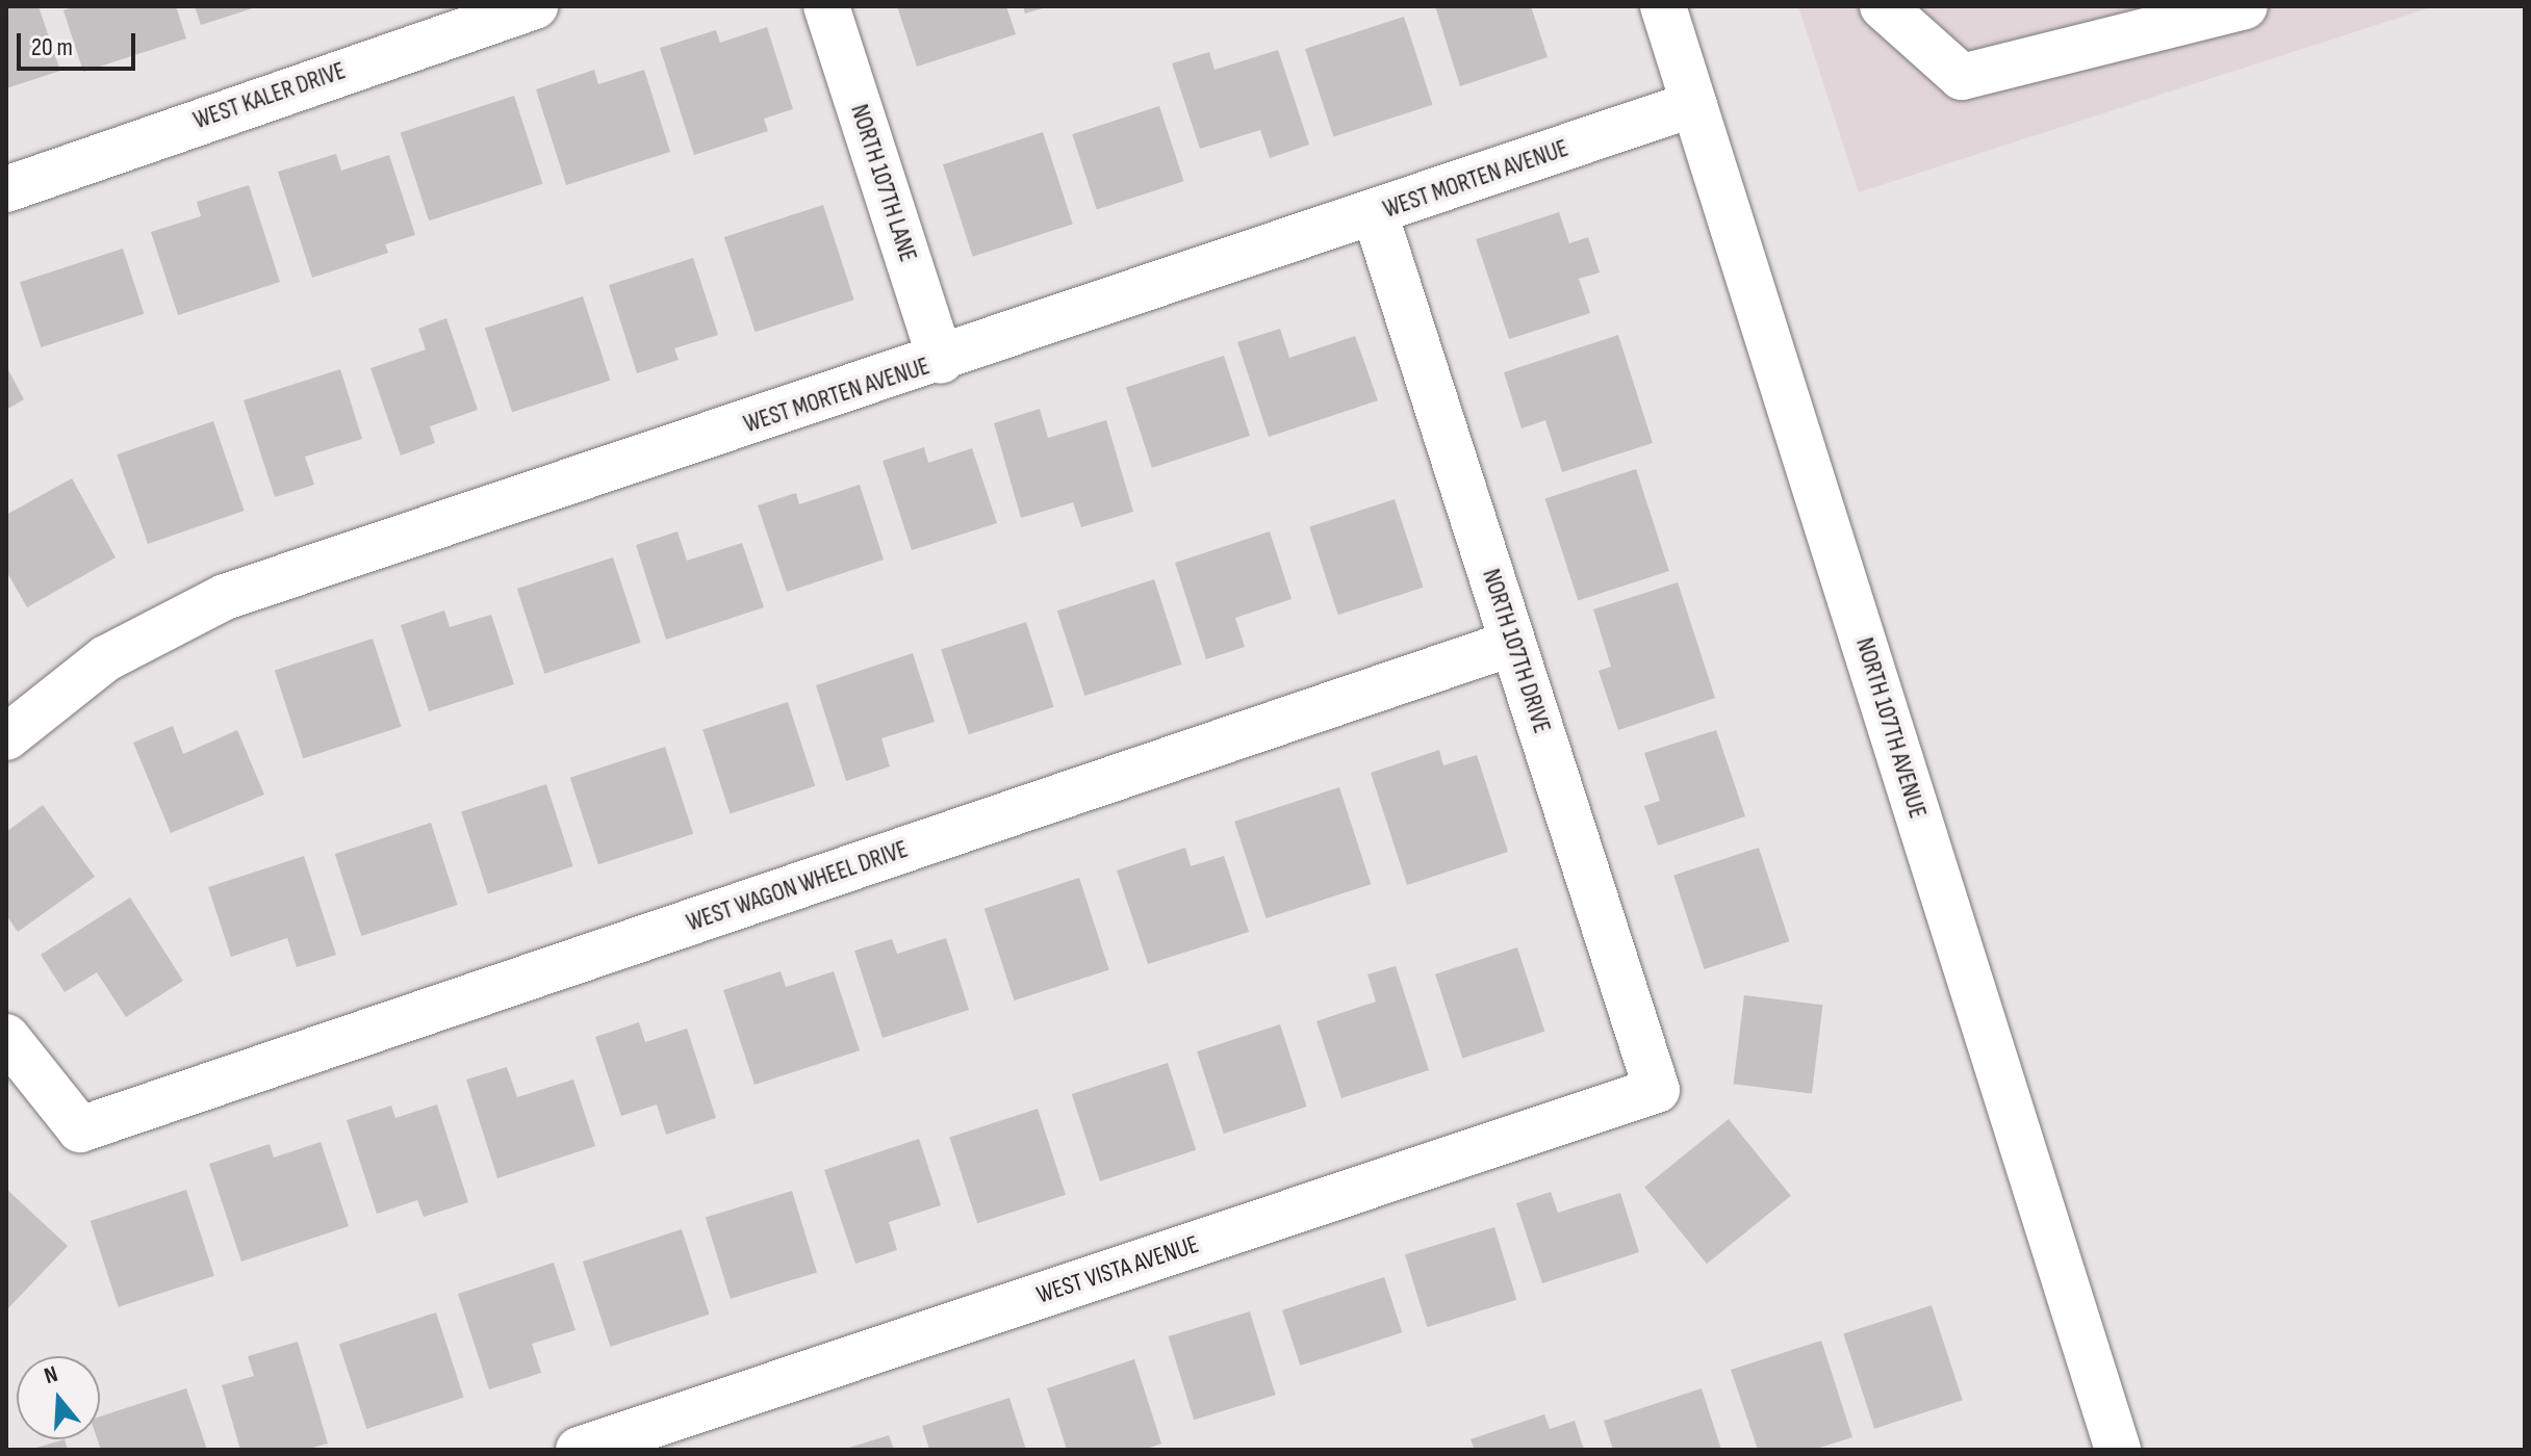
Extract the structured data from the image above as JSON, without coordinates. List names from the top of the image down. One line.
{"streets":{"street":["WEST KALER DRIVE","WEST MORTEN AVENUE","NORTH 107TH LANE","NORTH 107TH DRIVE","NORTH 107TH AVENUE","WEST WAGON WHEEL DRIVE","WEST VISTA AVENUE"]},"crossings":[["WEST MORTEN AVENUE","NORTH 107TH LANE"],["WEST MORTEN AVENUE","NORTH 107TH DRIVE"],["WEST MORTEN AVENUE","NORTH 107TH AVENUE"],["NORTH 107TH DRIVE","WEST WAGON WHEEL DRIVE"],["NORTH 107TH DRIVE","WEST VISTA AVENUE"]],"scale_bar":"20 m","north":"top"}
